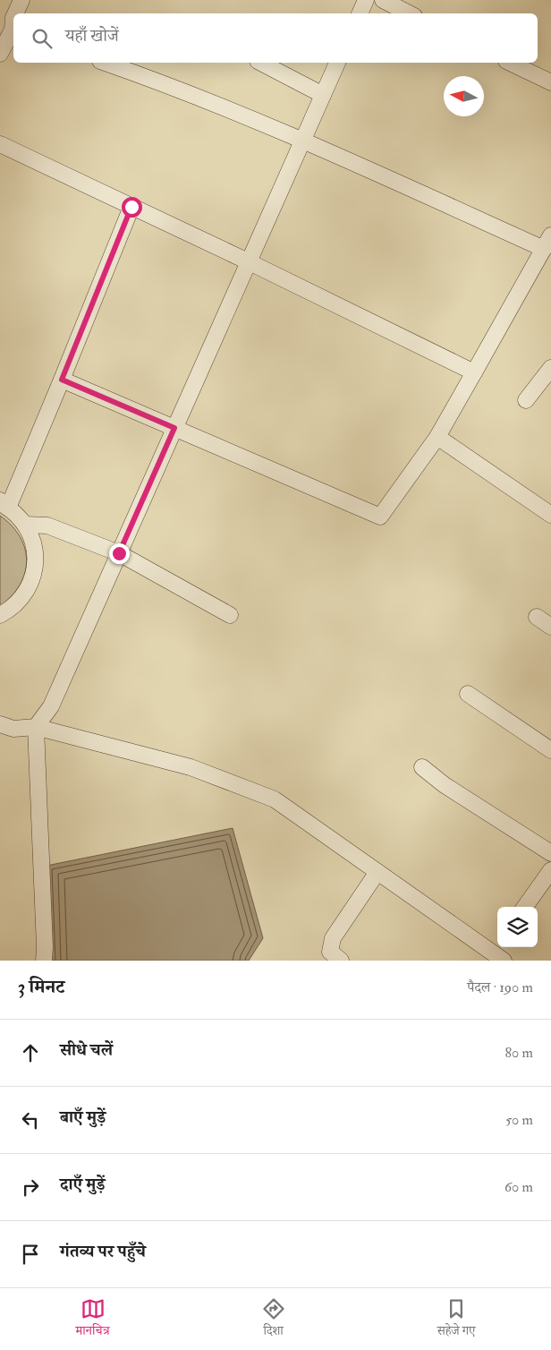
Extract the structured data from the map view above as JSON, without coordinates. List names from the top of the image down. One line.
{"north":"left","page":{"search":"यहाँ खोजें","heading":["3 मिनट","पैदल · 190 m"],"list":[["सीधे चलें","80 m"],["बाएँ मुड़ें","50 m"],["दाएँ मुड़ें","60 m"],"गंतव्य पर पहुँचे"],"nav":["मानचित्र","दिशा","सहेजे गए"]}}
